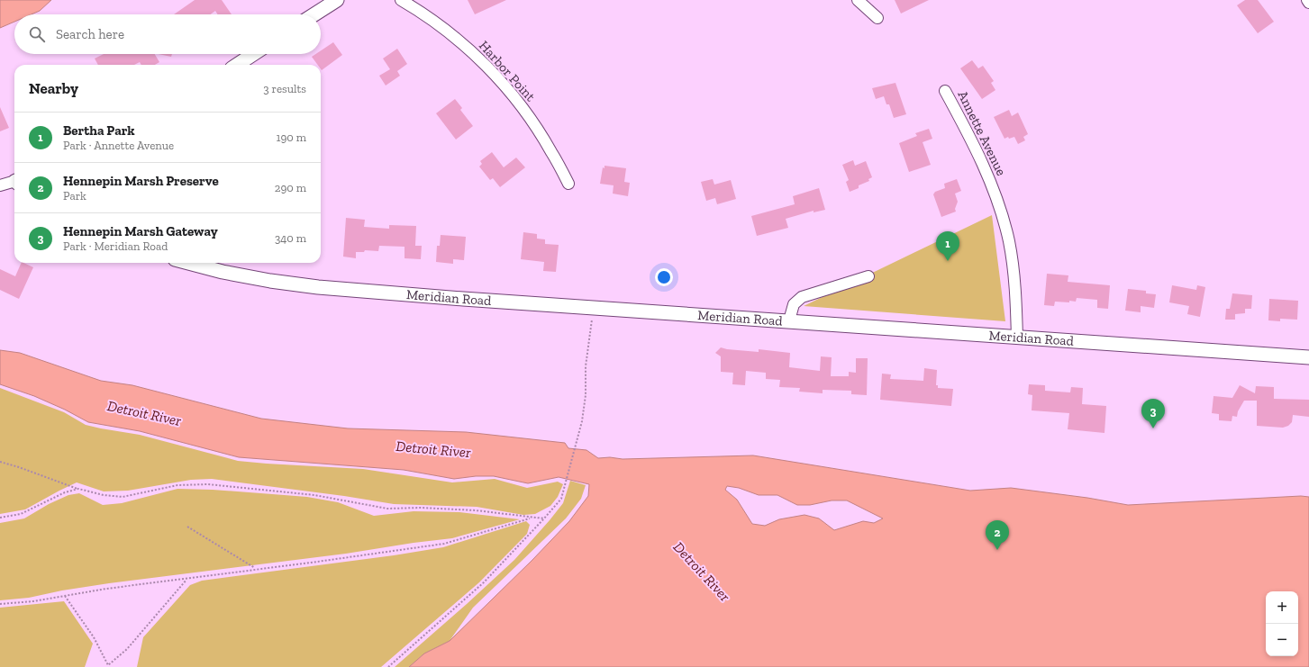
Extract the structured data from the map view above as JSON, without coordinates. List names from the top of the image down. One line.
{"streets":{"street":["Harbor Point","Annette Avenue","Meridian Road"]},"crossings":[["Annette Avenue","Meridian Road"]],"water":["Detroit River"],"page":{"search":"Search here","heading":["Nearby","3 results"],"list":[{"mark":"1","name":"Bertha Park","note":"Park · Annette Avenue","value":"190 m"},{"mark":"2","name":"Hennepin Marsh Preserve","note":"Park","value":"290 m"},{"mark":"3","name":"Hennepin Marsh Gateway","note":"Park · Meridian Road","value":"340 m"}],"pins":["1","3","2"],"map_buttons":["+","−"]}}
